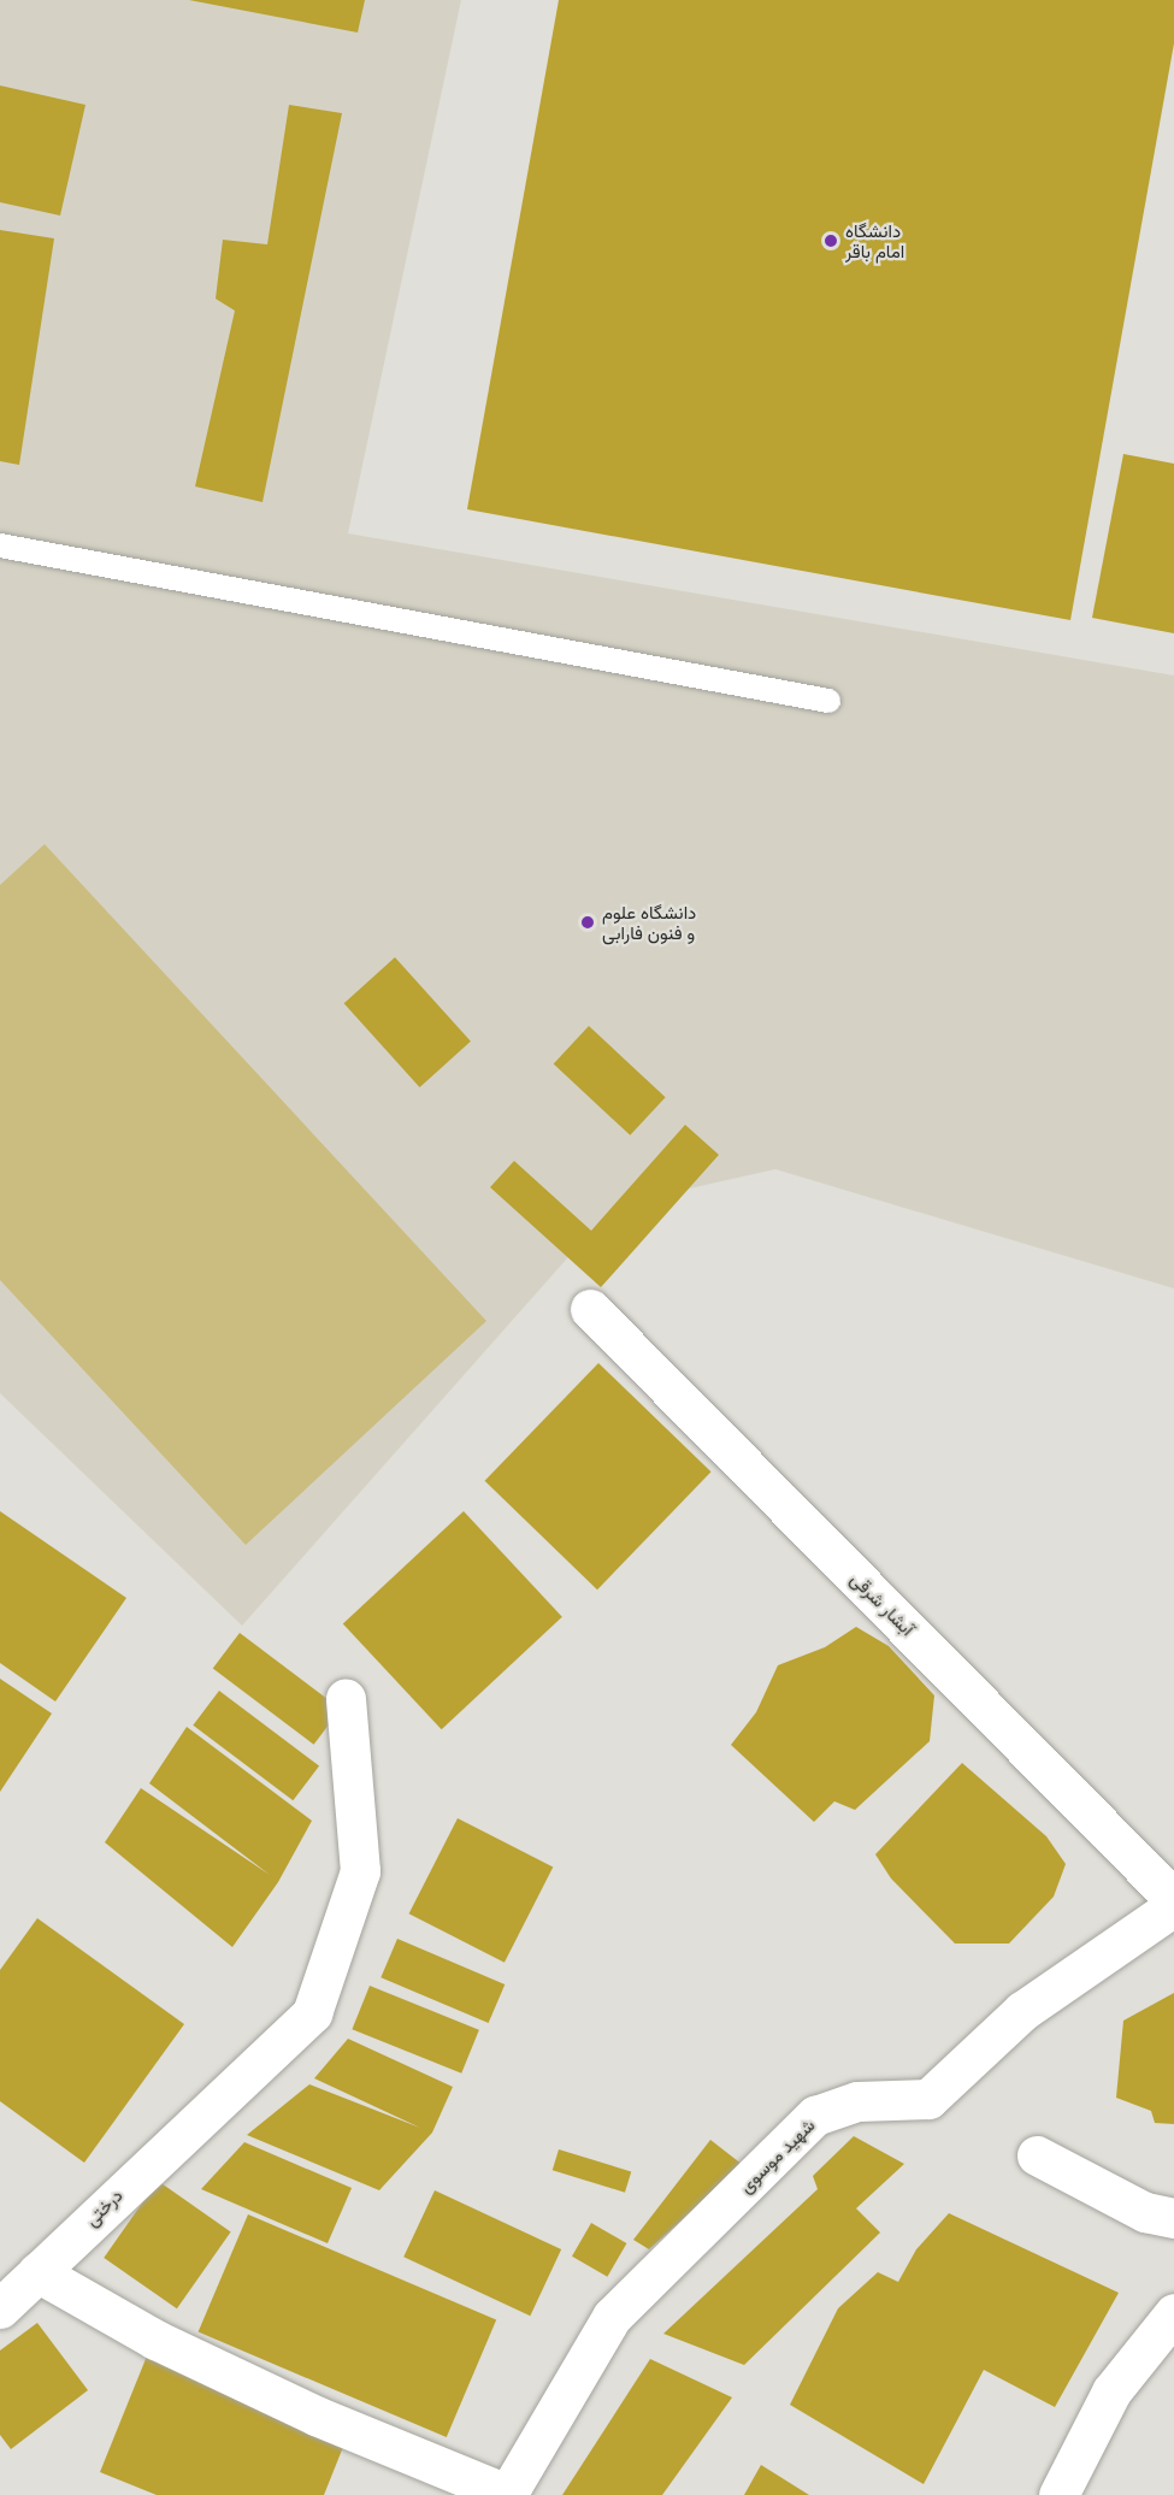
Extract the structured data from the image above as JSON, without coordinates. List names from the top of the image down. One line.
{"streets":{"street":["آبشار شرقی","شهید موسوی","درختی"]},"crossings":[["شهید موسوی","درختی"]],"places":["دانشگاه امام باقر","دانشگاه علوم و فنون فارابی"]}
